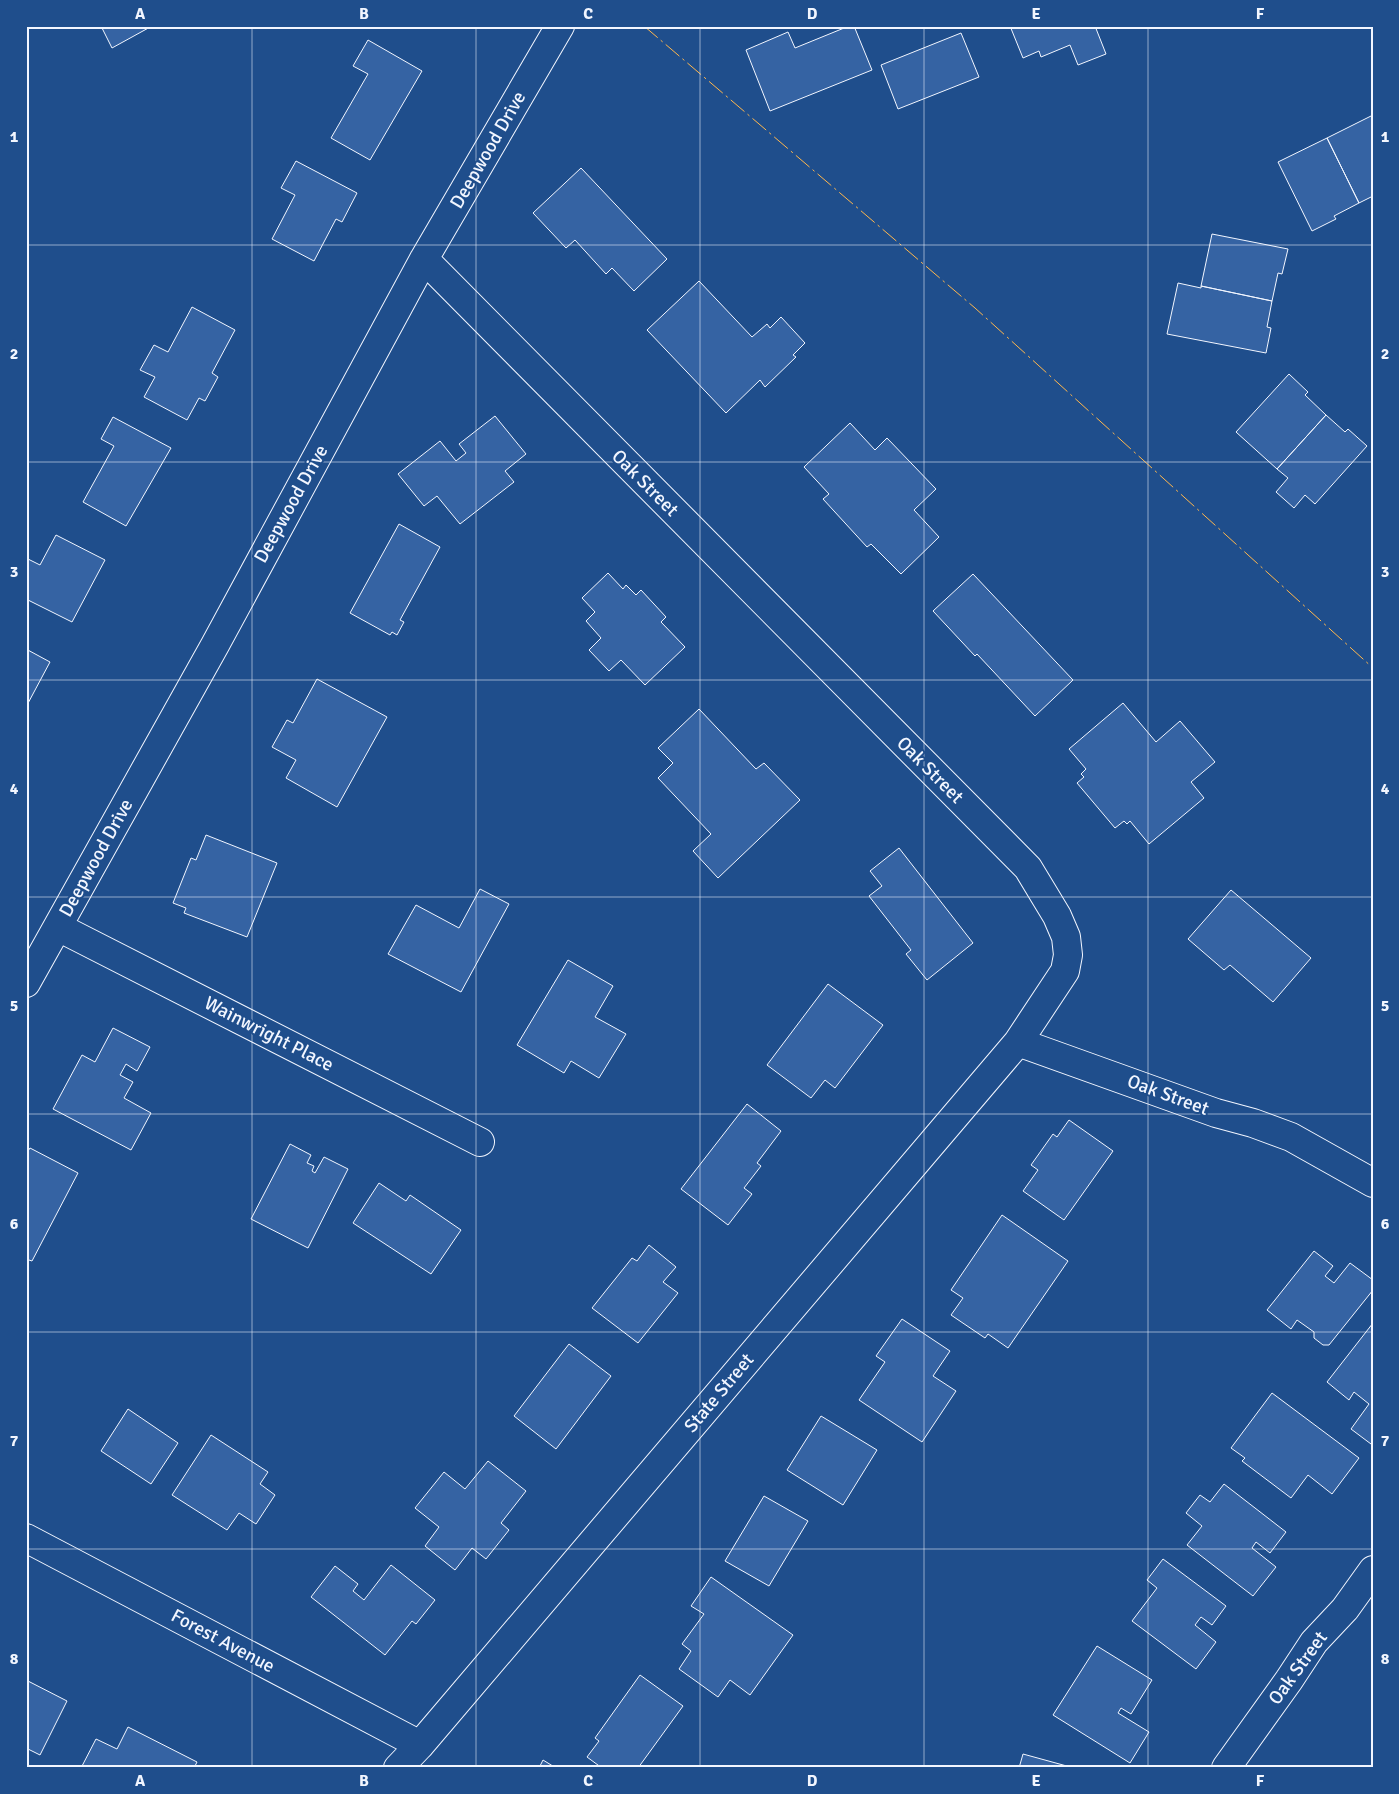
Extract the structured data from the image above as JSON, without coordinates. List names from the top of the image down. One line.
{"streets":{"street":["Deepwood Drive","Oak Street","Wainwright Place","State Street","Forest Avenue"]},"crossings":[["Deepwood Drive","Oak Street"],["Deepwood Drive","Wainwright Place"],["Oak Street","State Street"],["State Street","Forest Avenue"]],"grid":{"columns":["A","B","C","D","E","F"],"rows":["1","2","3","4","5","6","7","8"]}}
